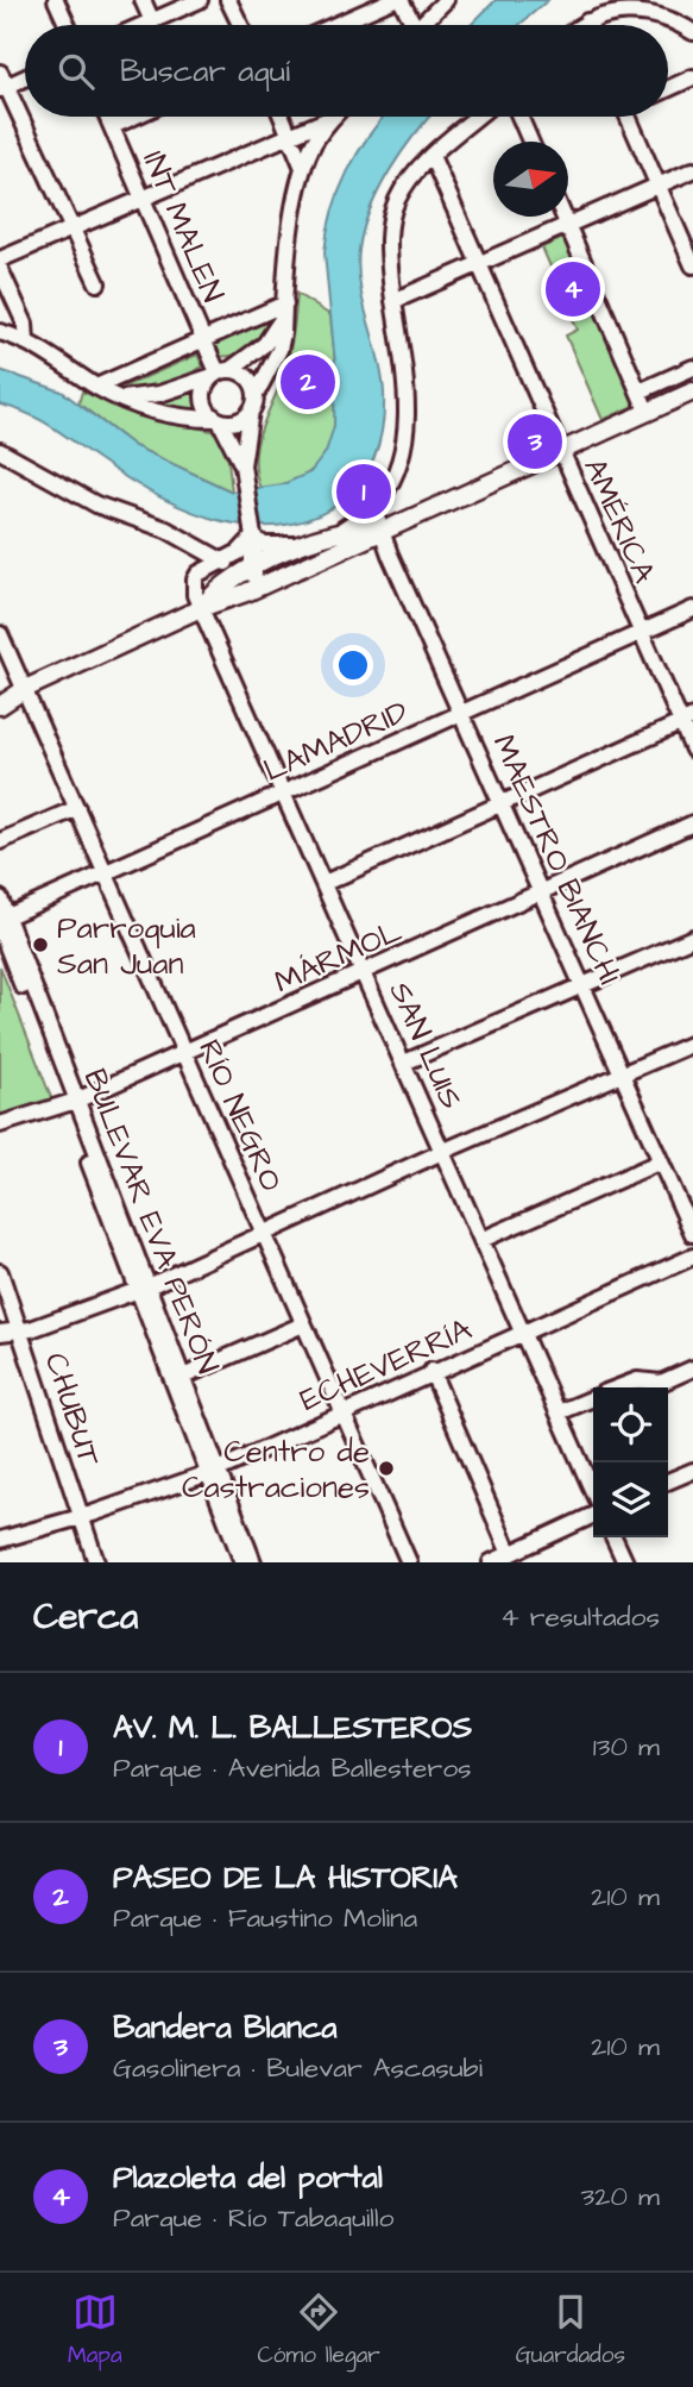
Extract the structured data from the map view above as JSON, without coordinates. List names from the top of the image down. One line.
{"streets":{"street":["INT MALEN","AMÉRICA","LAMADRID","MAESTRO BIANCHI","MÁRMOL","SAN LUIS","RÍO NEGRO","BULEVAR EVA PERÓN","ECHEVERRÍA","CHUBUT"]},"crossings":[["AMÉRICA","LAMADRID"],["LAMADRID","MAESTRO BIANCHI"],["LAMADRID","SAN LUIS"],["LAMADRID","RÍO NEGRO"],["LAMADRID","BULEVAR EVA PERÓN"],["MAESTRO BIANCHI","MÁRMOL"],["MÁRMOL","SAN LUIS"],["MÁRMOL","RÍO NEGRO"],["MÁRMOL","BULEVAR EVA PERÓN"],["SAN LUIS","ECHEVERRÍA"],["RÍO NEGRO","ECHEVERRÍA"],["BULEVAR EVA PERÓN","ECHEVERRÍA"],["ECHEVERRÍA","CHUBUT"]],"places":["Parroquia San Juan","Centro de Castraciones"],"north":"right","page":{"search":"Buscar aquí","pins":["4","2","3","1"],"heading":["Cerca","4 resultados"],"list":[{"mark":"1","name":"AV. M. L. BALLESTEROS","note":"Parque · Avenida Ballesteros","value":"130 m"},{"mark":"2","name":"PASEO DE LA HISTORIA","note":"Parque · Faustino Molina","value":"210 m"},{"mark":"3","name":"Bandera Blanca","note":"Gasolinera · Bulevar Ascasubi","value":"210 m"},{"mark":"4","name":"Plazoleta del portal","note":"Parque · Río Tabaquillo","value":"320 m"}],"nav":["Mapa","Cómo llegar","Guardados"]}}
